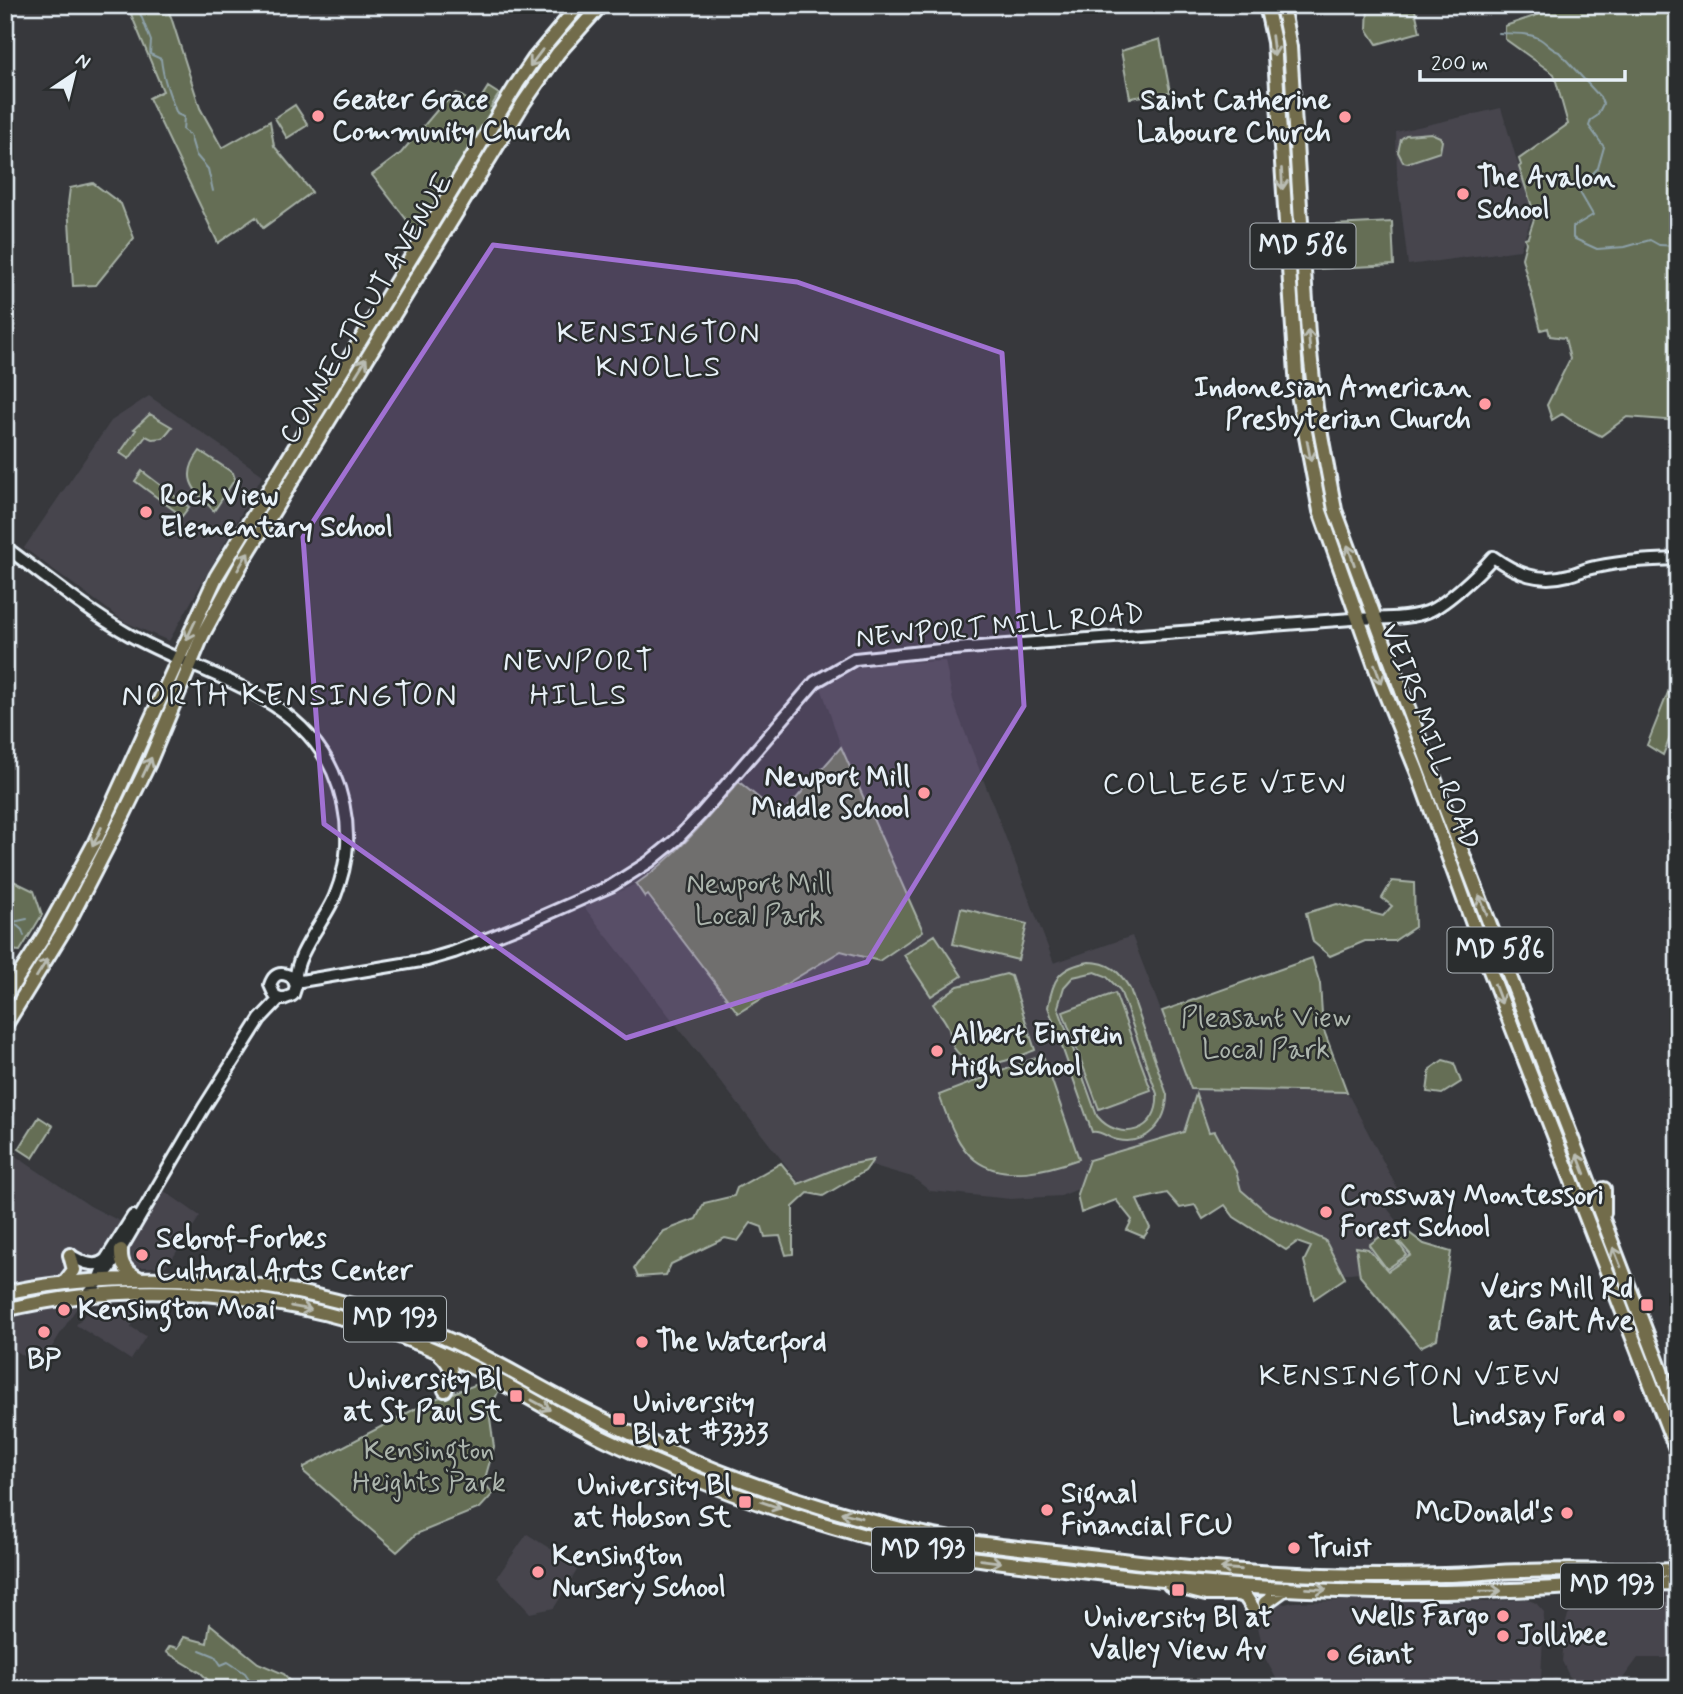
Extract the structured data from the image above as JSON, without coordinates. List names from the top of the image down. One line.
{"streets":{"main road":["MD 586","CONNECTICUT AVENUE","VEIRS MILL ROAD","MD 193"],"street":["NEWPORT MILL ROAD"]},"crossings":[["NEWPORT MILL ROAD","VEIRS MILL ROAD"]],"districts":["KENSINGTON KNOLLS","NEWPORT HILLS","NORTH KENSINGTON","COLLEGE VIEW","KENSINGTON VIEW"],"parks":["Newport Mill Local Park","Pleasant View Local Park","Kensington Heights Park"],"places":{"other":["Geater Grace Community Church","Saint Catherine Laboure Church","The Avalon School","Indonesian American Presbyterian Church","Rock View Elementary School","Newport Mill Middle School","Albert Einstein High School","Crossway Montessori Forest School","Sebrof-Forbes Cultural Arts Center","Kensington Moai","BP","The Waterford","Lindsay Ford","Signal Financial FCU","McDonald's","Truist","Kensington Nursery School","Wells Fargo","Jollibee","Giant"],"transit":["Veirs Mill Rd at Galt Ave","University Bl at St Paul St","University Bl at #3333","University Bl at Hobson St","University Bl at Valley View Av"]},"scale_bar":"200 m","north":"top right"}
